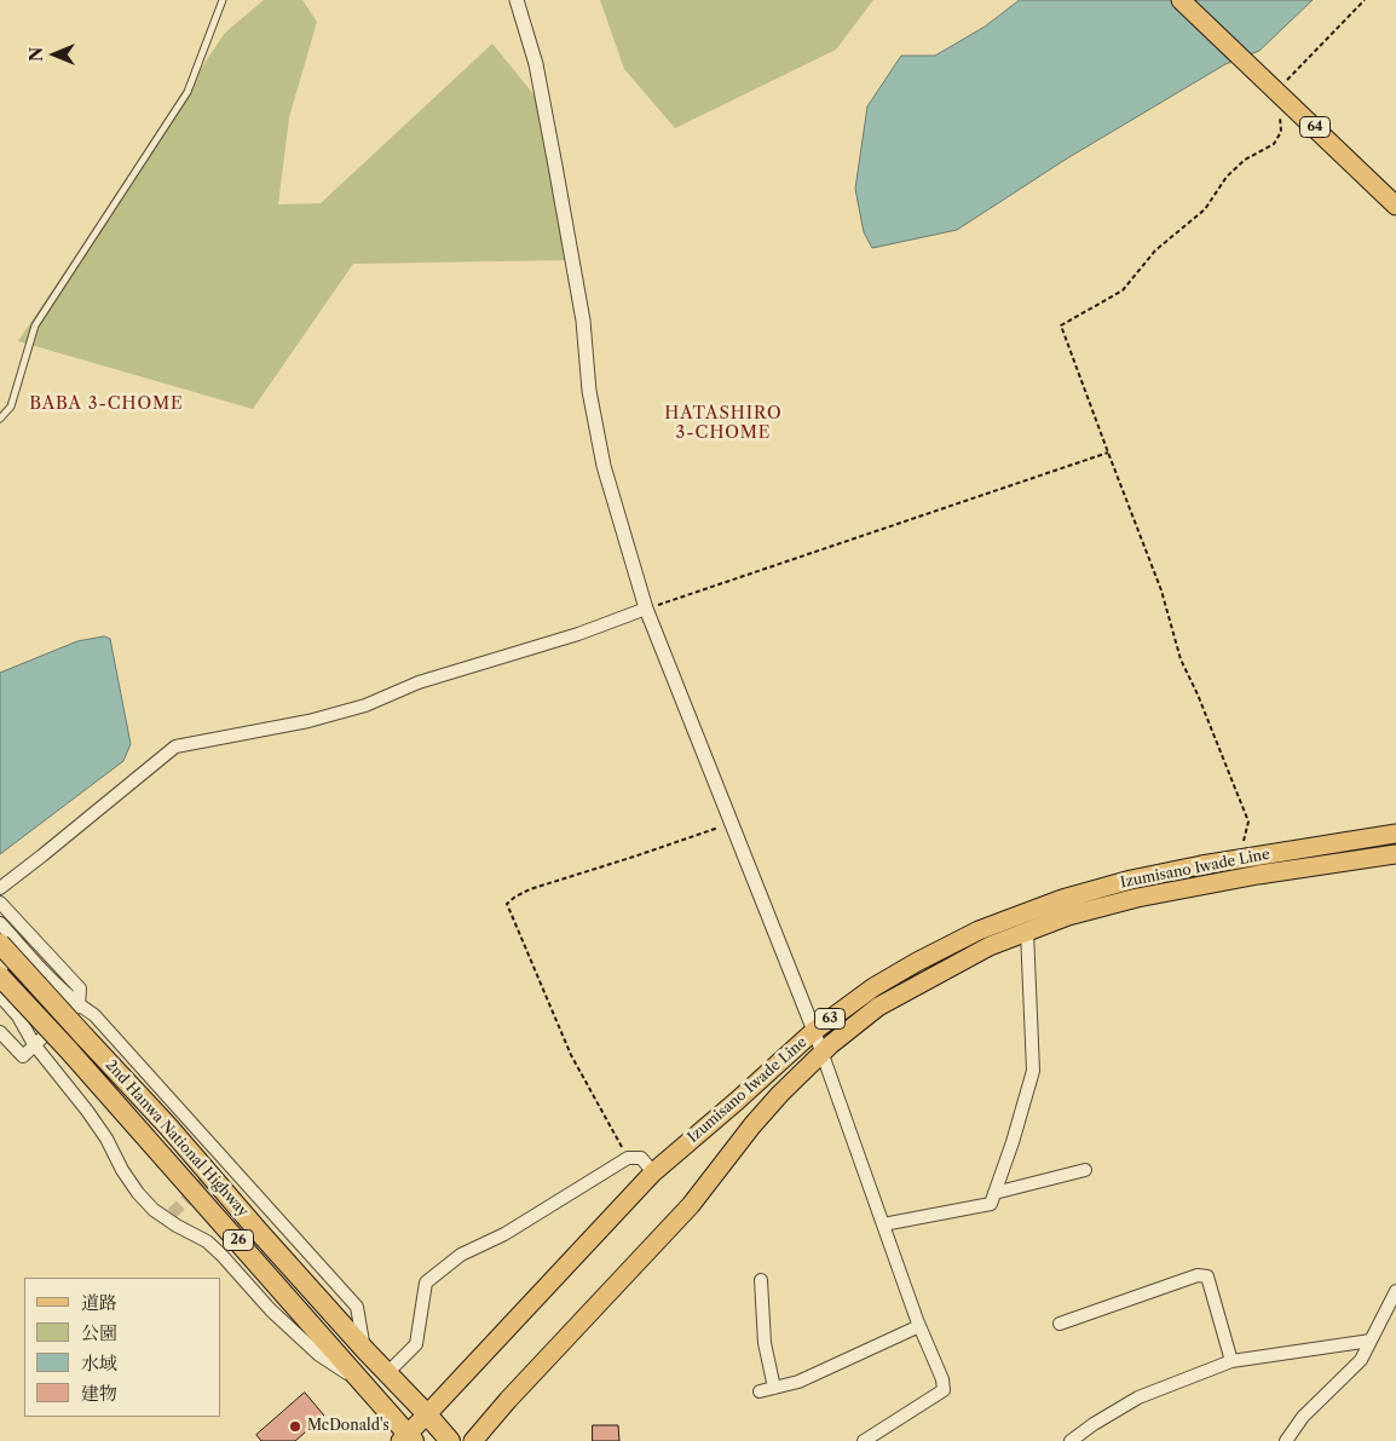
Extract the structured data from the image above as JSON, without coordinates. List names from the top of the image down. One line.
{"streets":{"highway":["2nd Hanwa National Highway","26"],"main road":["64","Izumisano Iwade Line","63"]},"crossings":[["Izumisano Iwade Line","2nd Hanwa National Highway"]],"districts":["BABA 3-CHOME","HATASHIRO 3-CHOME"],"places":["McDonald's"],"legend":["道路","公園","水域","建物"],"north":"left"}
